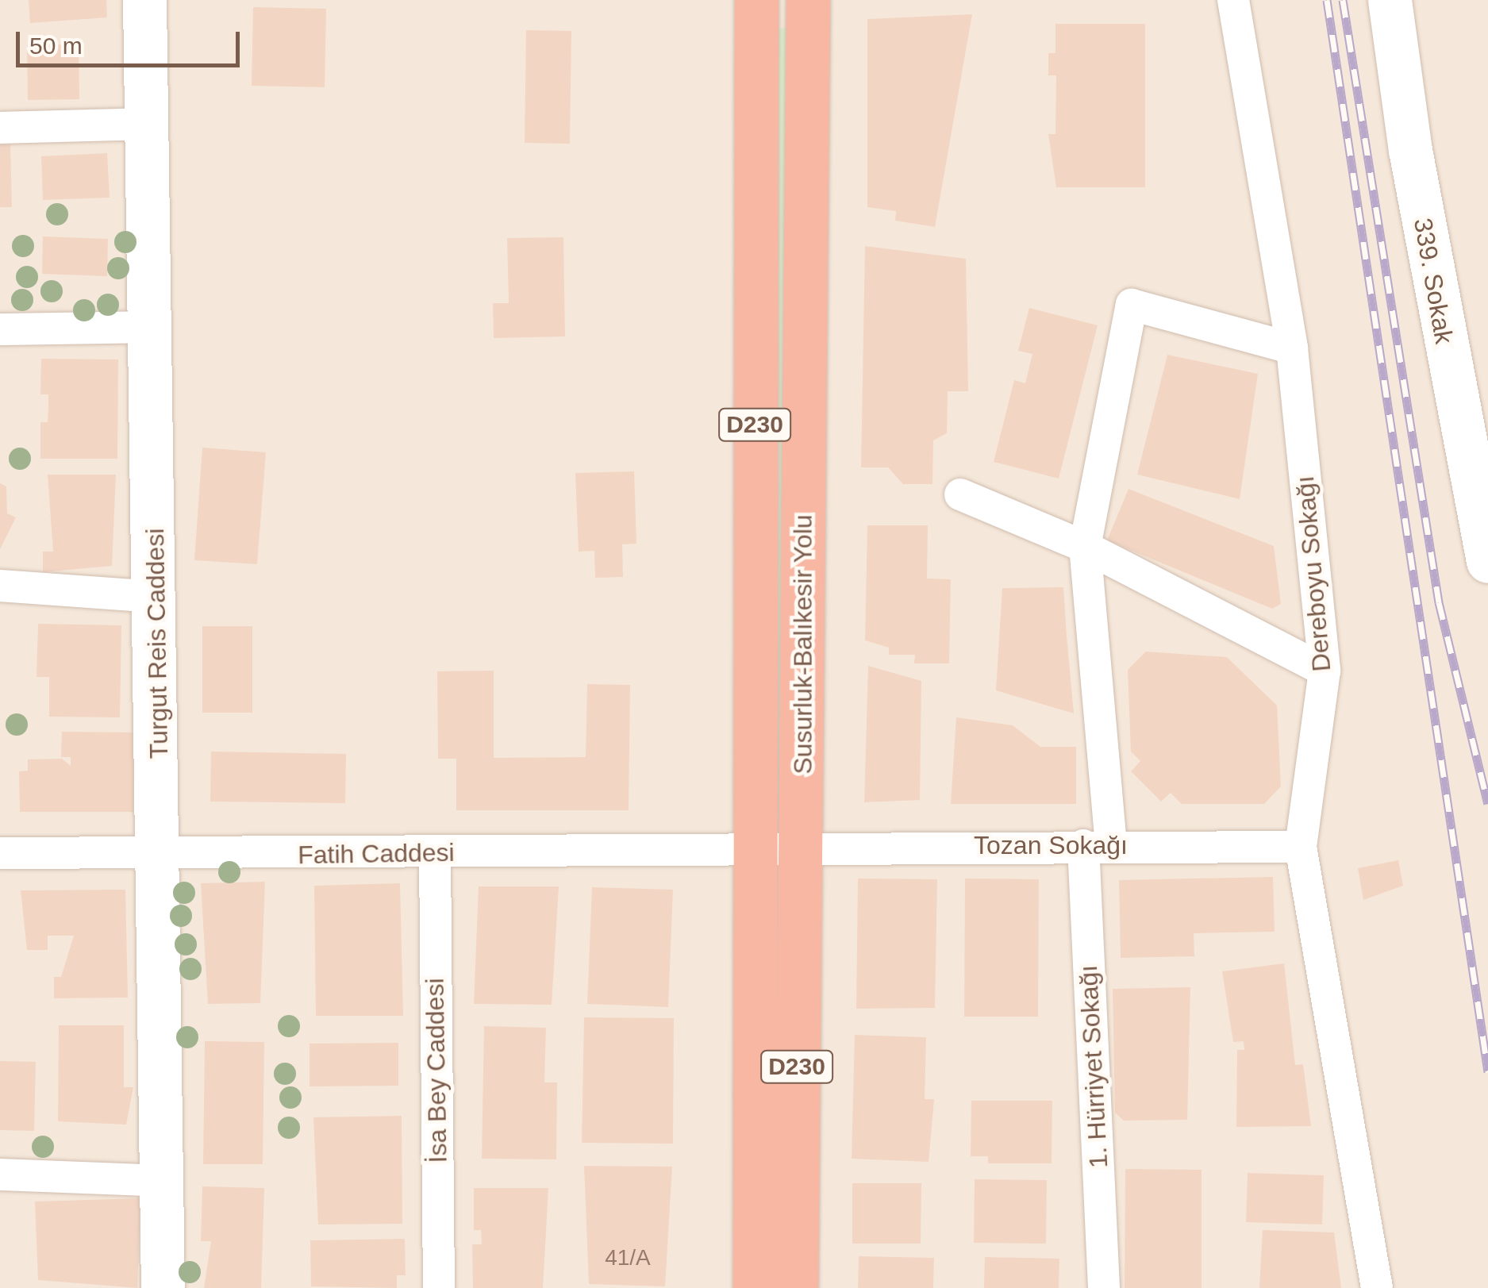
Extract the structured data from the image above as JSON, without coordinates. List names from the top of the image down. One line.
{"streets":{"highway":["D230","Susurluk-Balıkesir Yolu"],"street":["339. Sokak","Dereboyu Sokağı","Turgut Reis Caddesi","Tozan Sokağı","Fatih Caddesi","1. Hürriyet Sokağı","İsa Bey Caddesi"]},"crossings":[["Dereboyu Sokağı","Tozan Sokağı"],["Dereboyu Sokağı","1. Hürriyet Sokağı"],["Turgut Reis Caddesi","Fatih Caddesi"],["Susurluk-Balıkesir Yolu","Tozan Sokağı"],["Susurluk-Balıkesir Yolu","Fatih Caddesi"],["Tozan Sokağı","Fatih Caddesi"],["Tozan Sokağı","1. Hürriyet Sokağı"],["Fatih Caddesi","İsa Bey Caddesi"]],"house_numbers":["41/A"],"scale_bar":"50 m"}
